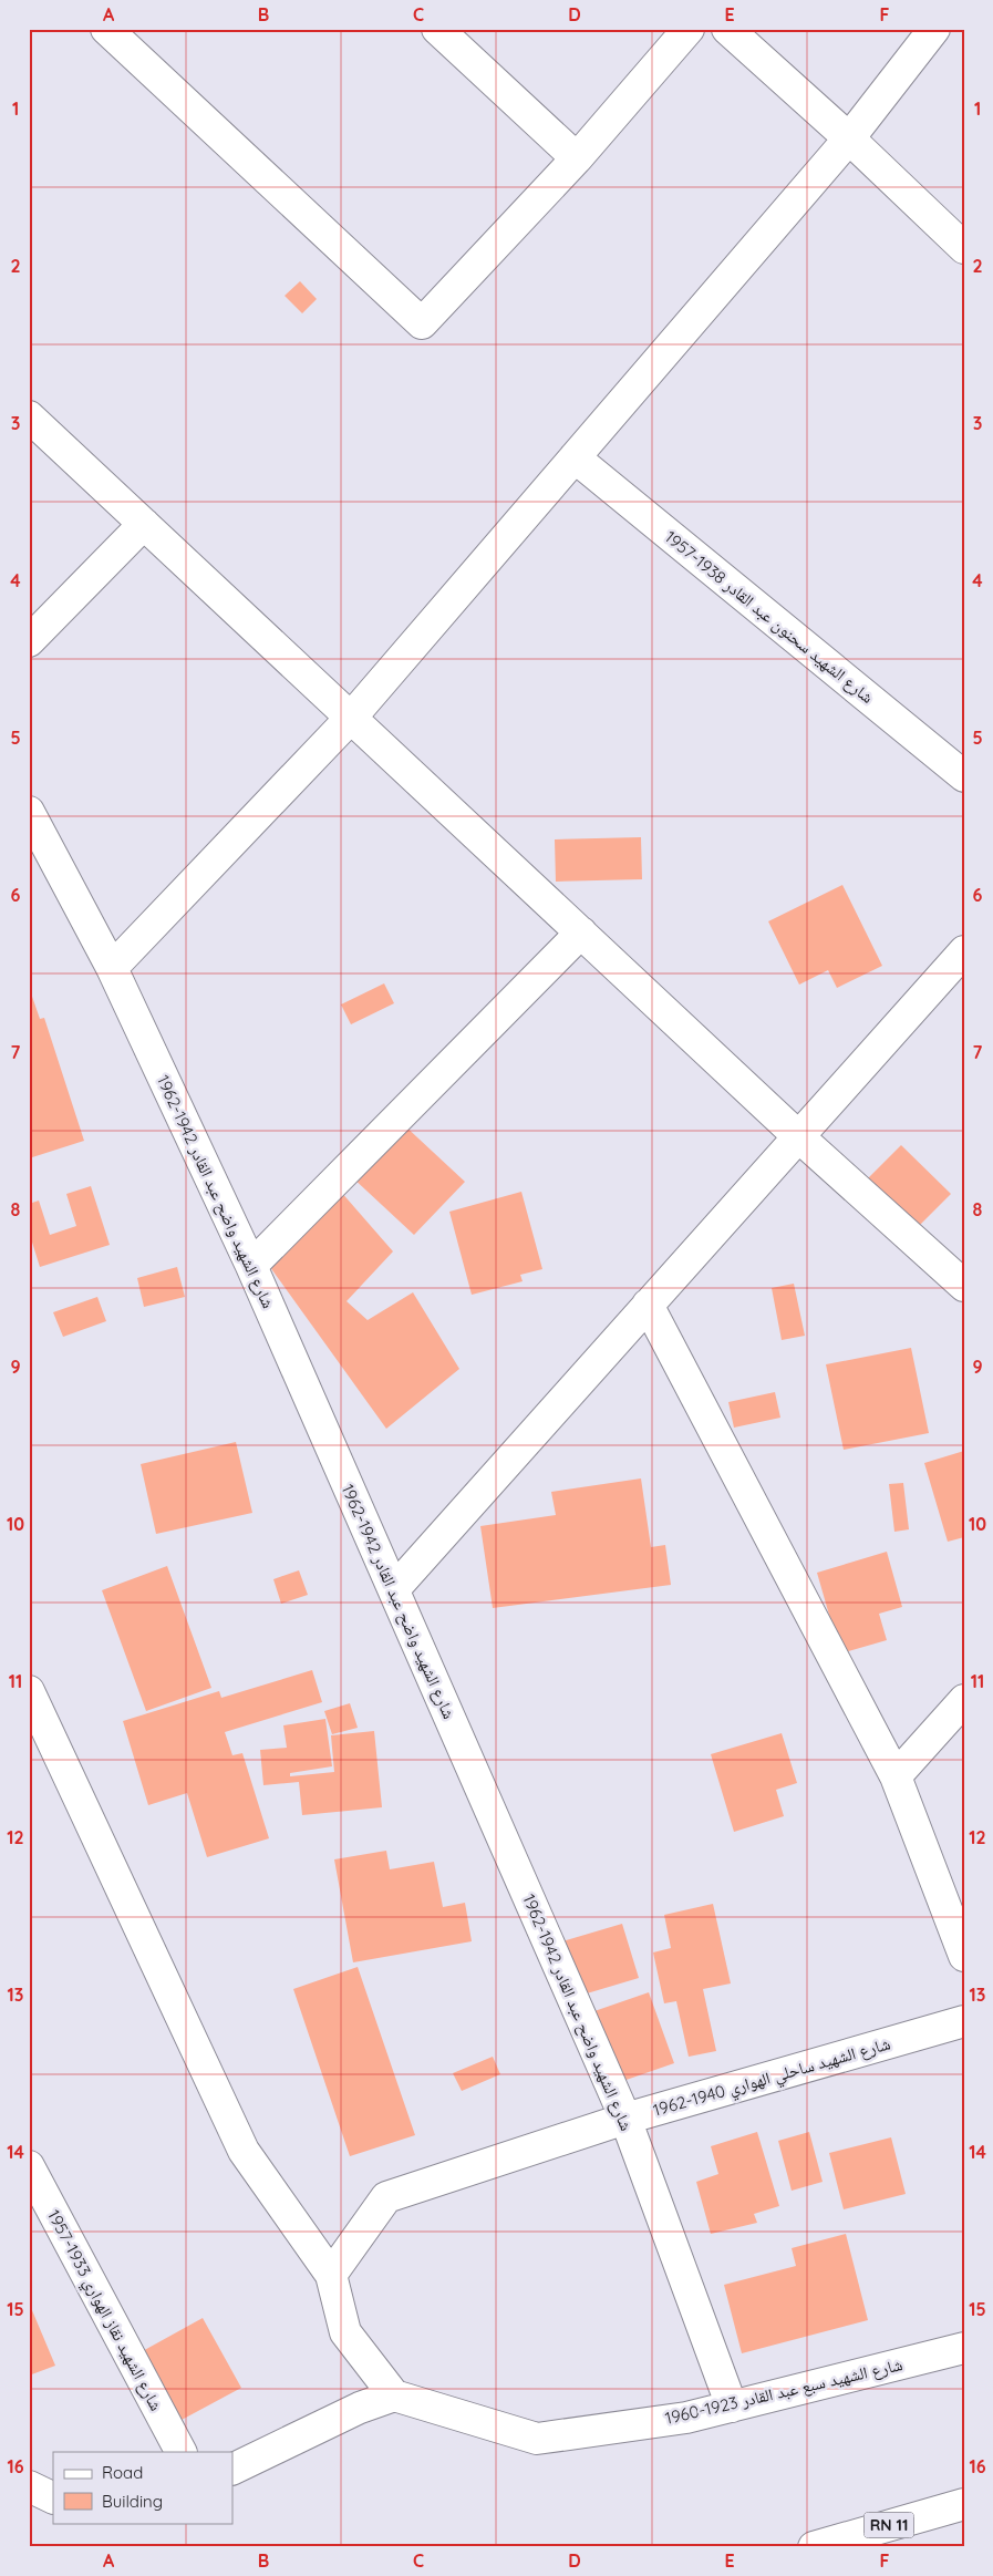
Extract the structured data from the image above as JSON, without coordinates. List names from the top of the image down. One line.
{"streets":{"main road":["شارع الشهيد سحنون عبد القادر 1938-1957","شارع الشهيد واضح عبد القادر 1942-1962","شارع الشهيد ساحلي الهواري 1940-1962","شارع الشهيد نقاز الهواري 1933-1957","شارع الشهيد سبع عبد القادر 1923-1960","RN 11"]},"crossings":[["شارع الشهيد واضح عبد القادر 1942-1962","شارع الشهيد ساحلي الهواري 1940-1962"],["شارع الشهيد واضح عبد القادر 1942-1962","شارع الشهيد سبع عبد القادر 1923-1960"]],"legend":["Road","Building"],"grid":{"columns":["A","B","C","D","E","F"],"rows":["1","2","3","4","5","6","7","8","9","10","11","12","13","14","15","16"]}}
